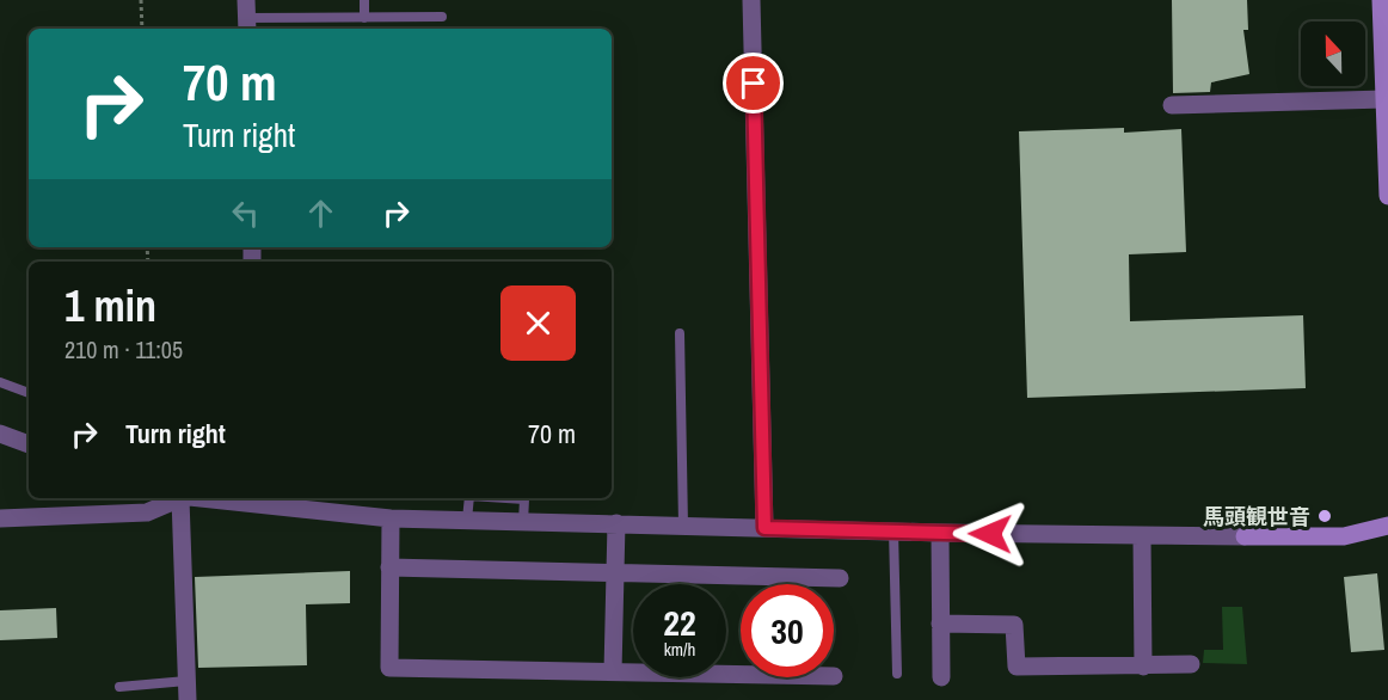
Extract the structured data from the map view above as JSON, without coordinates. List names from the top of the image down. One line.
{"places":["馬頭観世音"],"north":"top","page":{"turn":["70 m","Turn right"],"heading":["1 min","210 m · 11:05"],"list":[{"name":"Turn right","value":"70 m"}],"speed":"22 km/h","limit":"30"}}
